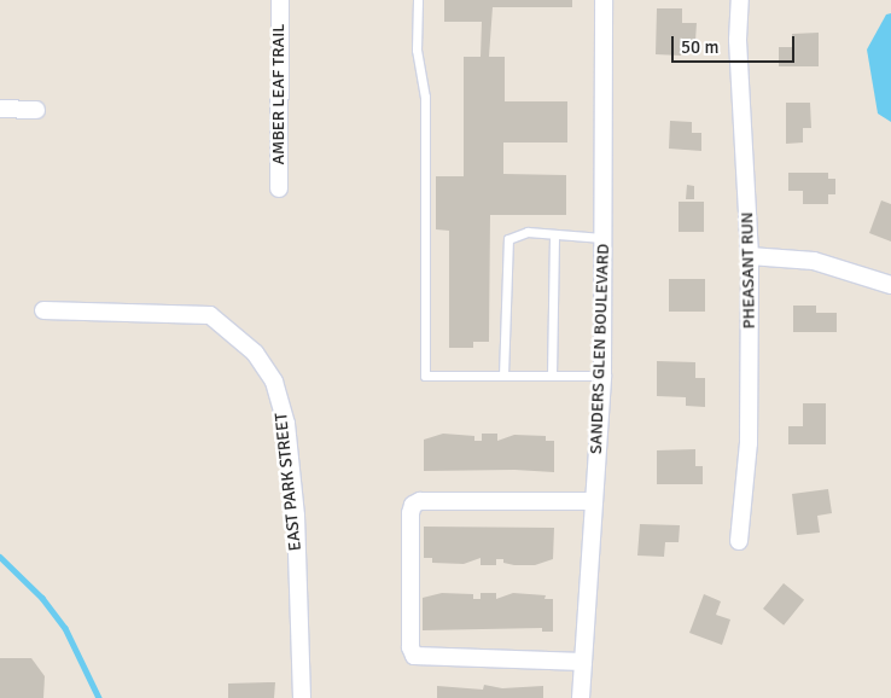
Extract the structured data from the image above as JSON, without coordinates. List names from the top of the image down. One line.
{"streets":{"street":["AMBER LEAF TRAIL","PHEASANT RUN","SANDERS GLEN BOULEVARD","EAST PARK STREET"]},"scale_bar":"50 m"}
